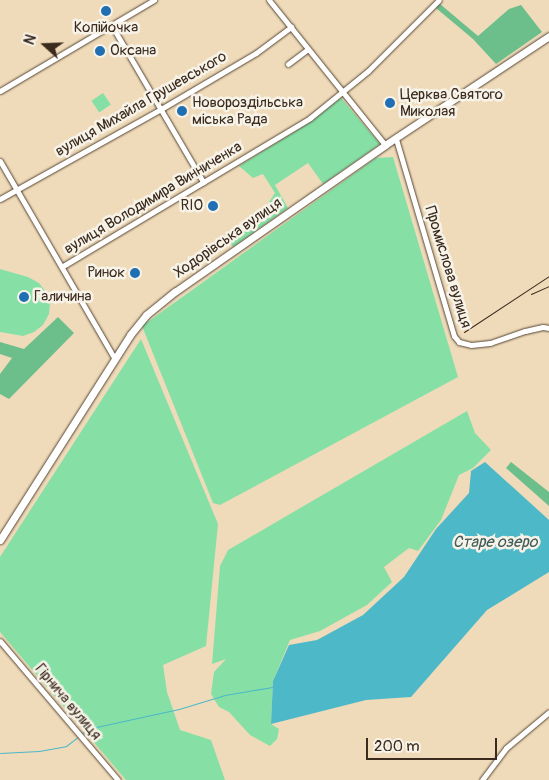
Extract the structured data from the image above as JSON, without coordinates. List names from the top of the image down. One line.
{"streets":{"main road":["Ходорівська вулиця"],"street":["вулиця Михайла Грушевського","вулиця Володимира Винниченка","Промислова вулиця","Гірнича вулиця"]},"crossings":[["Ходорівська вулиця","Промислова вулиця"]],"water":["Старе озеро"],"places":["Копійочка","Оксана","Церква Святого Миколая","Новороздільська міська Рада","RIO","Ринок","Галичина"],"scale_bar":"200 m","north":"left"}
